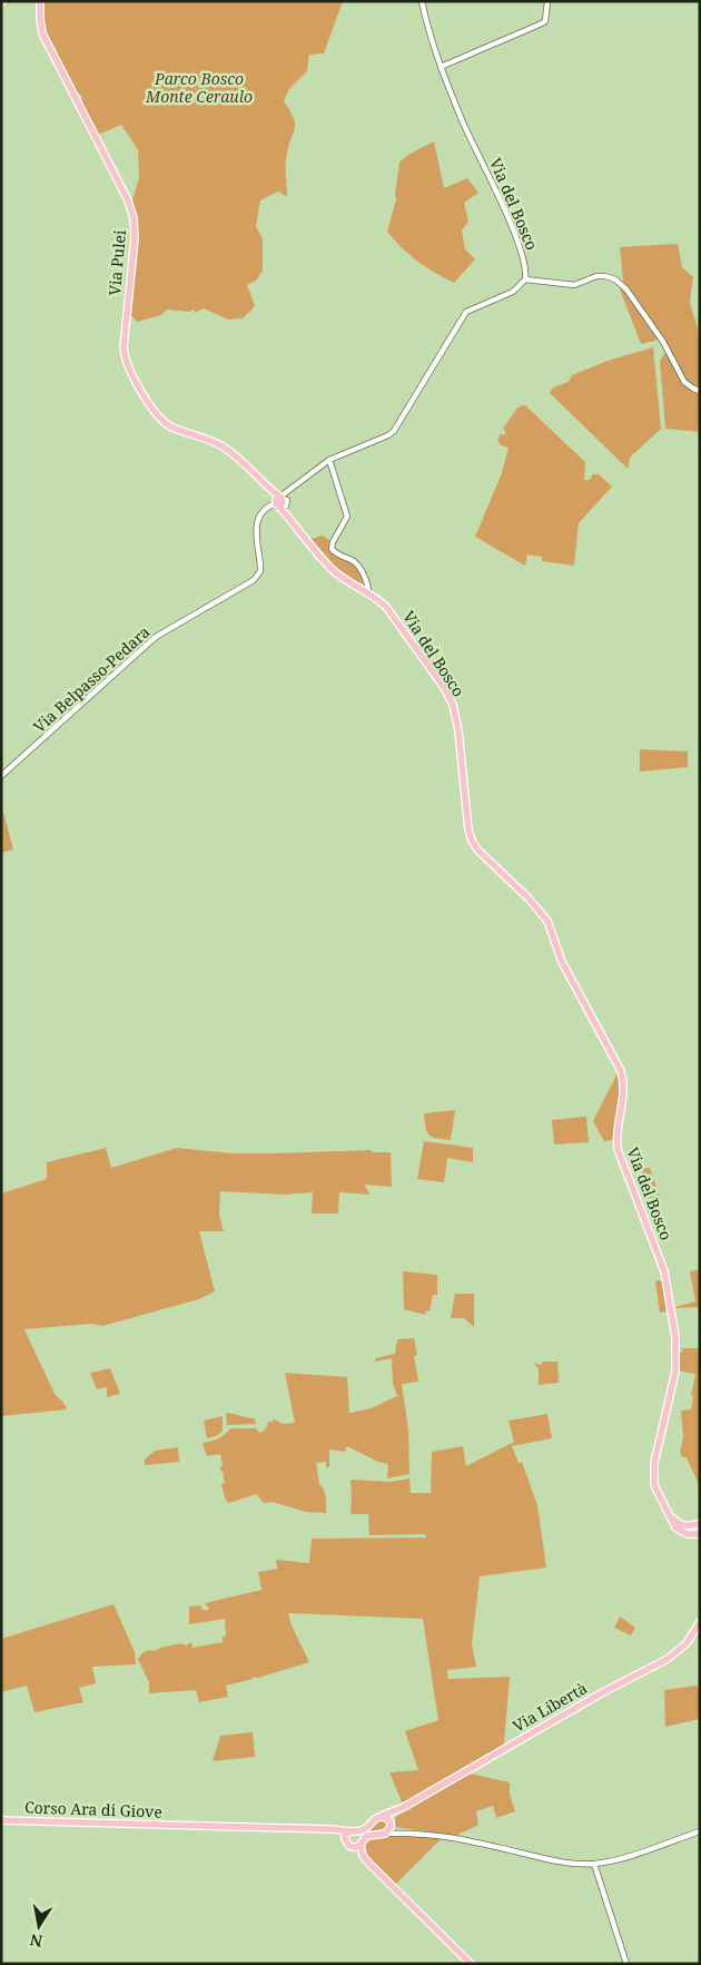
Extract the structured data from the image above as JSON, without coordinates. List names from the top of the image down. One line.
{"streets":{"main road":["Via del Bosco","Via Pulei","Via Libertà","Corso Ara di Giove"],"street":["Via Belpasso-Pedara"]},"crossings":[["Via del Bosco","Via Pulei"],["Via Pulei","Via Belpasso-Pedara"]],"parks":["Parco Bosco Monte Ceraulo"],"north":"bottom"}
